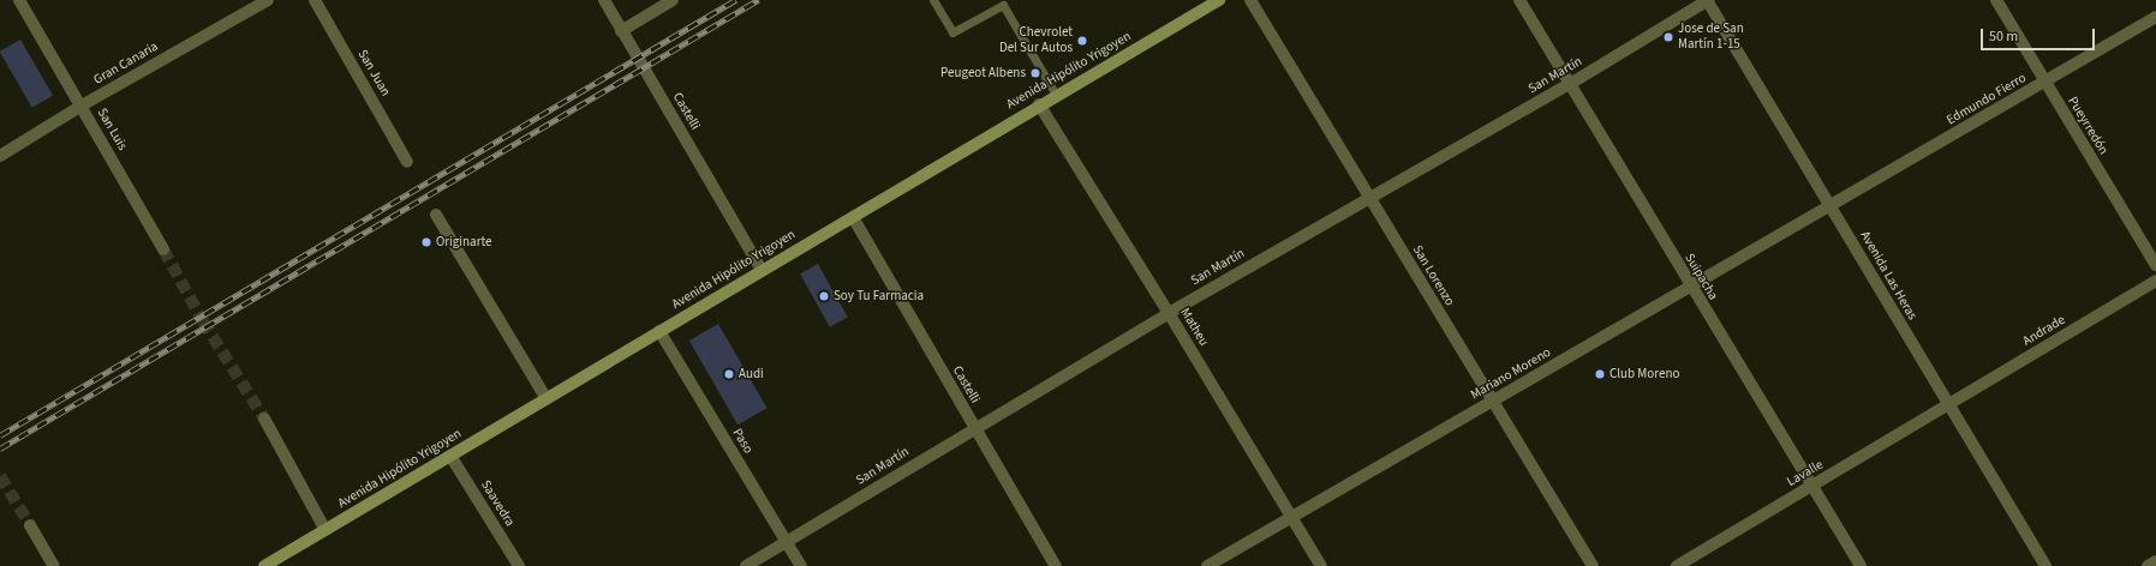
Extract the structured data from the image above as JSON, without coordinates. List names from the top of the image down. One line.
{"streets":{"main road":["Avenida Hipólito Yrigoyen"],"street":["Gran Canaria","San Juan","San Martín","Edmundo Fierro","Castelli","Pueyrredón","San Luis","San Lorenzo","Avenida Las Heras","Suipacha","Matheu","Andrade","Mariano Moreno","Paso","Lavalle","Saavedra"]},"crossings":[["Gran Canaria","San Luis"],["Avenida Hipólito Yrigoyen","Castelli"],["Avenida Hipólito Yrigoyen","Matheu"],["Avenida Hipólito Yrigoyen","Paso"],["Avenida Hipólito Yrigoyen","Saavedra"],["San Martín","Castelli"],["San Martín","San Lorenzo"],["San Martín","Avenida Las Heras"],["San Martín","Suipacha"],["San Martín","Matheu"],["San Martín","Paso"],["Edmundo Fierro","Pueyrredón"],["Edmundo Fierro","Avenida Las Heras"],["Edmundo Fierro","Mariano Moreno"],["San Lorenzo","Mariano Moreno"],["Avenida Las Heras","Andrade"],["Avenida Las Heras","Mariano Moreno"],["Avenida Las Heras","Lavalle"],["Suipacha","Mariano Moreno"],["Suipacha","Lavalle"],["Matheu","Mariano Moreno"],["Andrade","Lavalle"]],"places":["Jose de San Martín 1-15","Chevrolet Del Sur Autos","Peugeot Albens","Originarte","Soy Tu Farmacia","Audi","Club Moreno"],"scale_bar":"50 m"}
